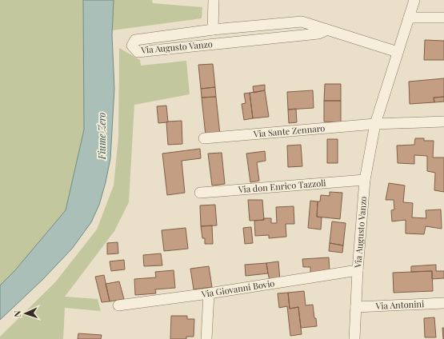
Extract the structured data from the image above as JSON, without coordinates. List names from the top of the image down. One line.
{"streets":{"street":["Via Augusto Vanzo","Via Sante Zennaro","Via don Enrico Tazzoli","Via Giovanni Bovio","Via Antonini"]},"crossings":[["Via Augusto Vanzo","Via Sante Zennaro"],["Via Augusto Vanzo","Via don Enrico Tazzoli"],["Via Augusto Vanzo","Via Giovanni Bovio"],["Via Augusto Vanzo","Via Antonini"]],"water":["Fiume Zero"],"north":"left"}
